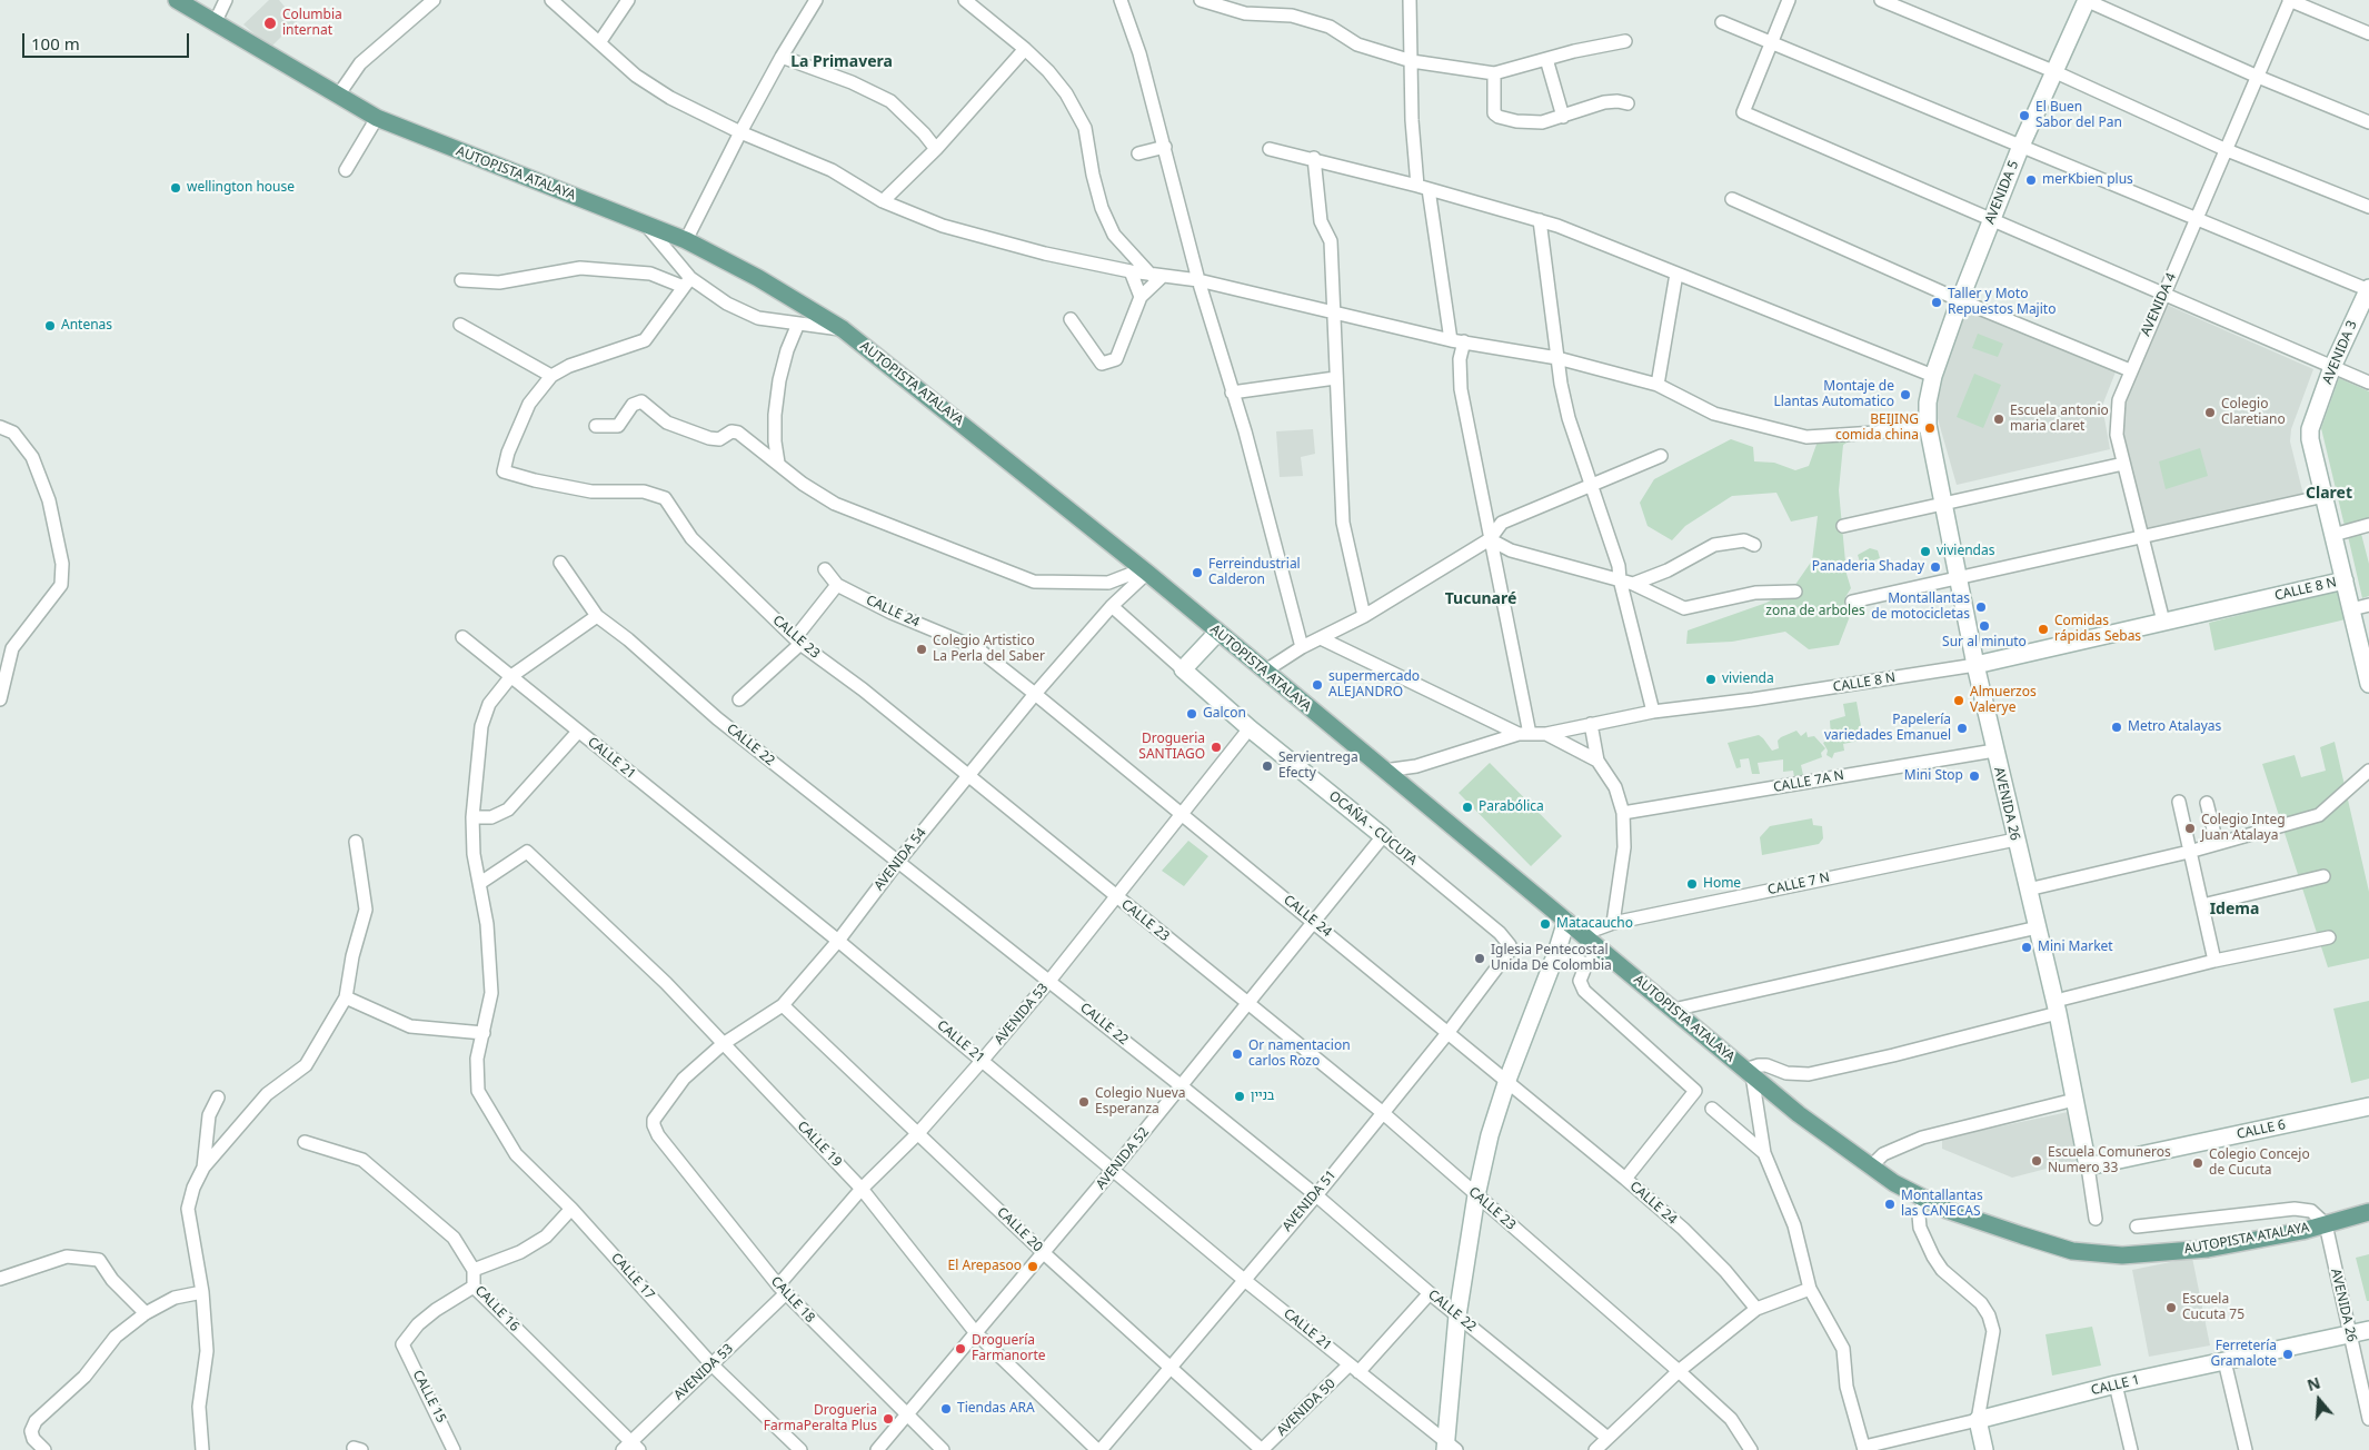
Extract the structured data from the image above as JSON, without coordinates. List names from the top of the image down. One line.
{"streets":{"main road":["AUTOPISTA ATALAYA"],"street":["AVENIDA 5","AVENIDA 4","AVENIDA 3","CALLE 8 N","CALLE 24","CALLE 23","CALLE 22","CALLE 21","CALLE 7A N","AVENIDA 26","OCAÑA - CUCUTA","AVENIDA 54","CALLE 7 N","AVENIDA 53","CALLE 6","CALLE 19","AVENIDA 52","AVENIDA 51","CALLE 20","CALLE 17","CALLE 18","CALLE 16","CALLE 1","CALLE 15","AVENIDA 50"]},"crossings":[["AUTOPISTA ATALAYA","CALLE 8 N"],["AUTOPISTA ATALAYA","AVENIDA 26"],["AUTOPISTA ATALAYA","AVENIDA 54"],["AUTOPISTA ATALAYA","CALLE 7 N"],["AVENIDA 5","AVENIDA 26"],["AVENIDA 4","CALLE 8 N"],["AVENIDA 3","CALLE 8 N"],["CALLE 8 N","AVENIDA 26"],["CALLE 24","AVENIDA 54"],["CALLE 24","AVENIDA 53"],["CALLE 24","AVENIDA 52"],["CALLE 24","AVENIDA 51"],["CALLE 23","AVENIDA 54"],["CALLE 23","AVENIDA 53"],["CALLE 23","AVENIDA 52"],["CALLE 23","AVENIDA 51"],["CALLE 22","AVENIDA 54"],["CALLE 22","AVENIDA 53"],["CALLE 22","AVENIDA 52"],["CALLE 22","AVENIDA 51"],["CALLE 22","AVENIDA 50"],["CALLE 21","AVENIDA 54"],["CALLE 21","AVENIDA 53"],["CALLE 21","AVENIDA 52"],["CALLE 21","AVENIDA 51"],["CALLE 21","AVENIDA 50"],["CALLE 7A N","AVENIDA 26"],["AVENIDA 26","CALLE 7 N"],["AVENIDA 26","CALLE 6"],["AVENIDA 26","CALLE 1"],["OCAÑA - CUCUTA","AVENIDA 54"],["OCAÑA - CUCUTA","AVENIDA 53"],["OCAÑA - CUCUTA","AVENIDA 52"],["OCAÑA - CUCUTA","AVENIDA 51"],["AVENIDA 54","CALLE 19"],["AVENIDA 54","CALLE 20"],["AVENIDA 54","CALLE 18"],["AVENIDA 53","CALLE 19"],["AVENIDA 53","CALLE 20"],["AVENIDA 53","CALLE 17"],["AVENIDA 53","CALLE 18"],["AVENIDA 53","CALLE 16"],["CALLE 19","AVENIDA 52"],["CALLE 19","AVENIDA 51"],["AVENIDA 52","CALLE 20"],["AVENIDA 52","CALLE 18"],["AVENIDA 51","CALLE 20"],["CALLE 20","AVENIDA 50"],["CALLE 16","CALLE 15"]],"districts":["La Primavera","Claret","Tucunaré","Idema"],"parks":["zona de arboles"],"places":["Columbia internat","El Buen Sabor del Pan","merKbien plus","wellington house","Taller y Moto Repuestos Majito","Antenas","Montaje de Llantas Automatico","Colegio Claretiano","Escuela antonio maria claret","BEIJING comida china","viviendas","Panaderia Shaday","Ferreindustrial Calderon","Montallantas de motocicletas","Sur al minuto","Comidas rápidas Sebas","Colegio Artistico La Perla del Saber","vivienda","supermercado ALEJANDRO","Almuerzos Valerye","Galcon","Metro Atalayas","Papelería variedades Emanuel","Drogueria SANTIAGO","Servientrega Efecty","Mini Stop","Parabólica","Colegio Integ Juan Atalaya","Home","Matacaucho","Mini Market","Iglesia Pentecostal Unida De Colombia","Or namentacion carlos Rozo","בניין","Colegio Nueva Esperanza","Escuela Comuneros Numero 33","Colegio Concejo de Cucuta","Montallantas las CANECAS","El Arepasoo","Escuela Cucuta 75","Droguería Farmanorte","Ferretería Gramalote","Tiendas ARA","Drogueria FarmaPeralta Plus"],"scale_bar":"100 m","north":"top"}
